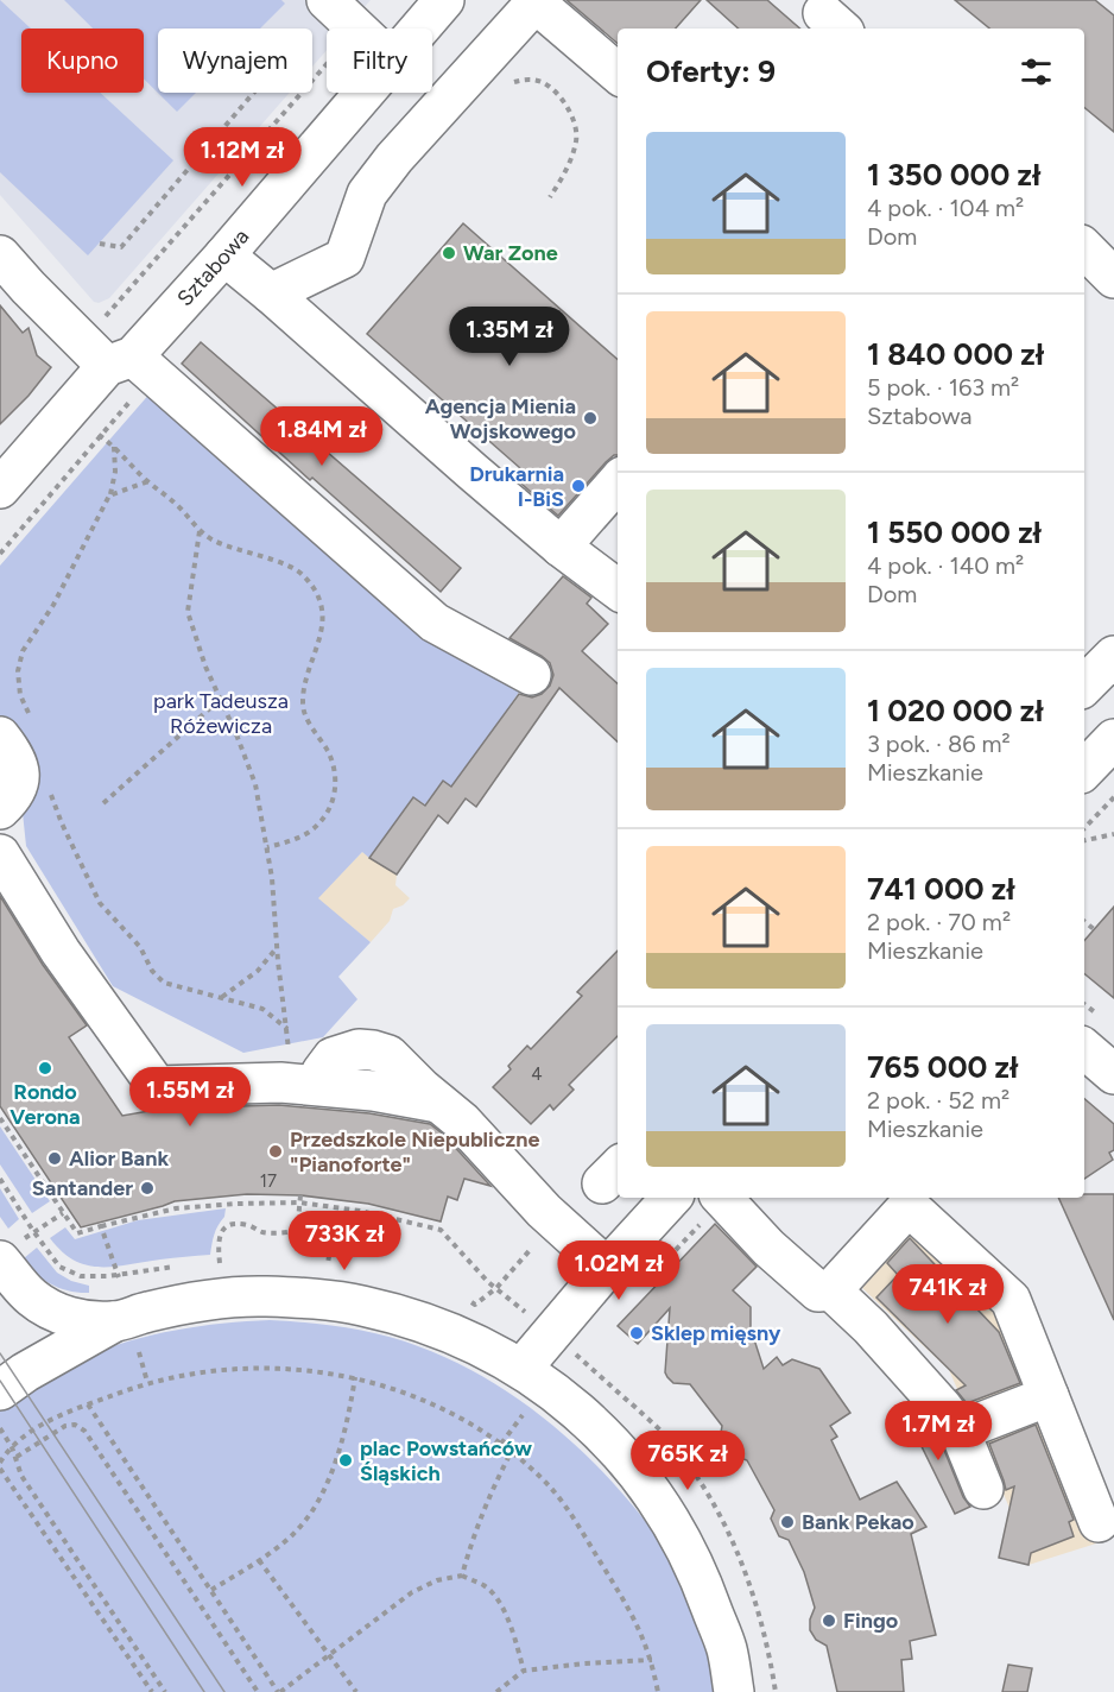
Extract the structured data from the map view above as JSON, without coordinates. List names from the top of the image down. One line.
{"streets":{"street":["Sztabowa"]},"parks":["park Tadeusza Różewicza"],"places":["War Zone","Agencja Mienia Wojskowego","Drukarnia I-BiS","Rondo Verona","Przedszkole Niepubliczne \"Pianoforte\"","Alior Bank","Santander","Sklep mięsny","plac Powstańców Śląskich","Bank Pekao","Fingo"],"house_numbers":["4","17"],"page":{"chip":["Kupno","Wynajem","Filtry"],"heading":"Oferty: 9","list":[{"name":"1 350 000 zł","note":"4 pok. · 104 m² · Dom"},{"name":"1 840 000 zł","note":"5 pok. · 163 m² · Sztabowa"},{"name":"1 550 000 zł","note":"4 pok. · 140 m² · Dom"},{"name":"1 020 000 zł","note":"3 pok. · 86 m² · Mieszkanie"},{"name":"741 000 zł","note":"2 pok. · 70 m² · Mieszkanie"},{"name":"765 000 zł","note":"2 pok. · 52 m² · Mieszkanie"}],"price":["1.12M zł","1.35M zł","1.84M zł","1.55M zł","733K zł","1.02M zł","741K zł","1.7M zł","765K zł"]}}
